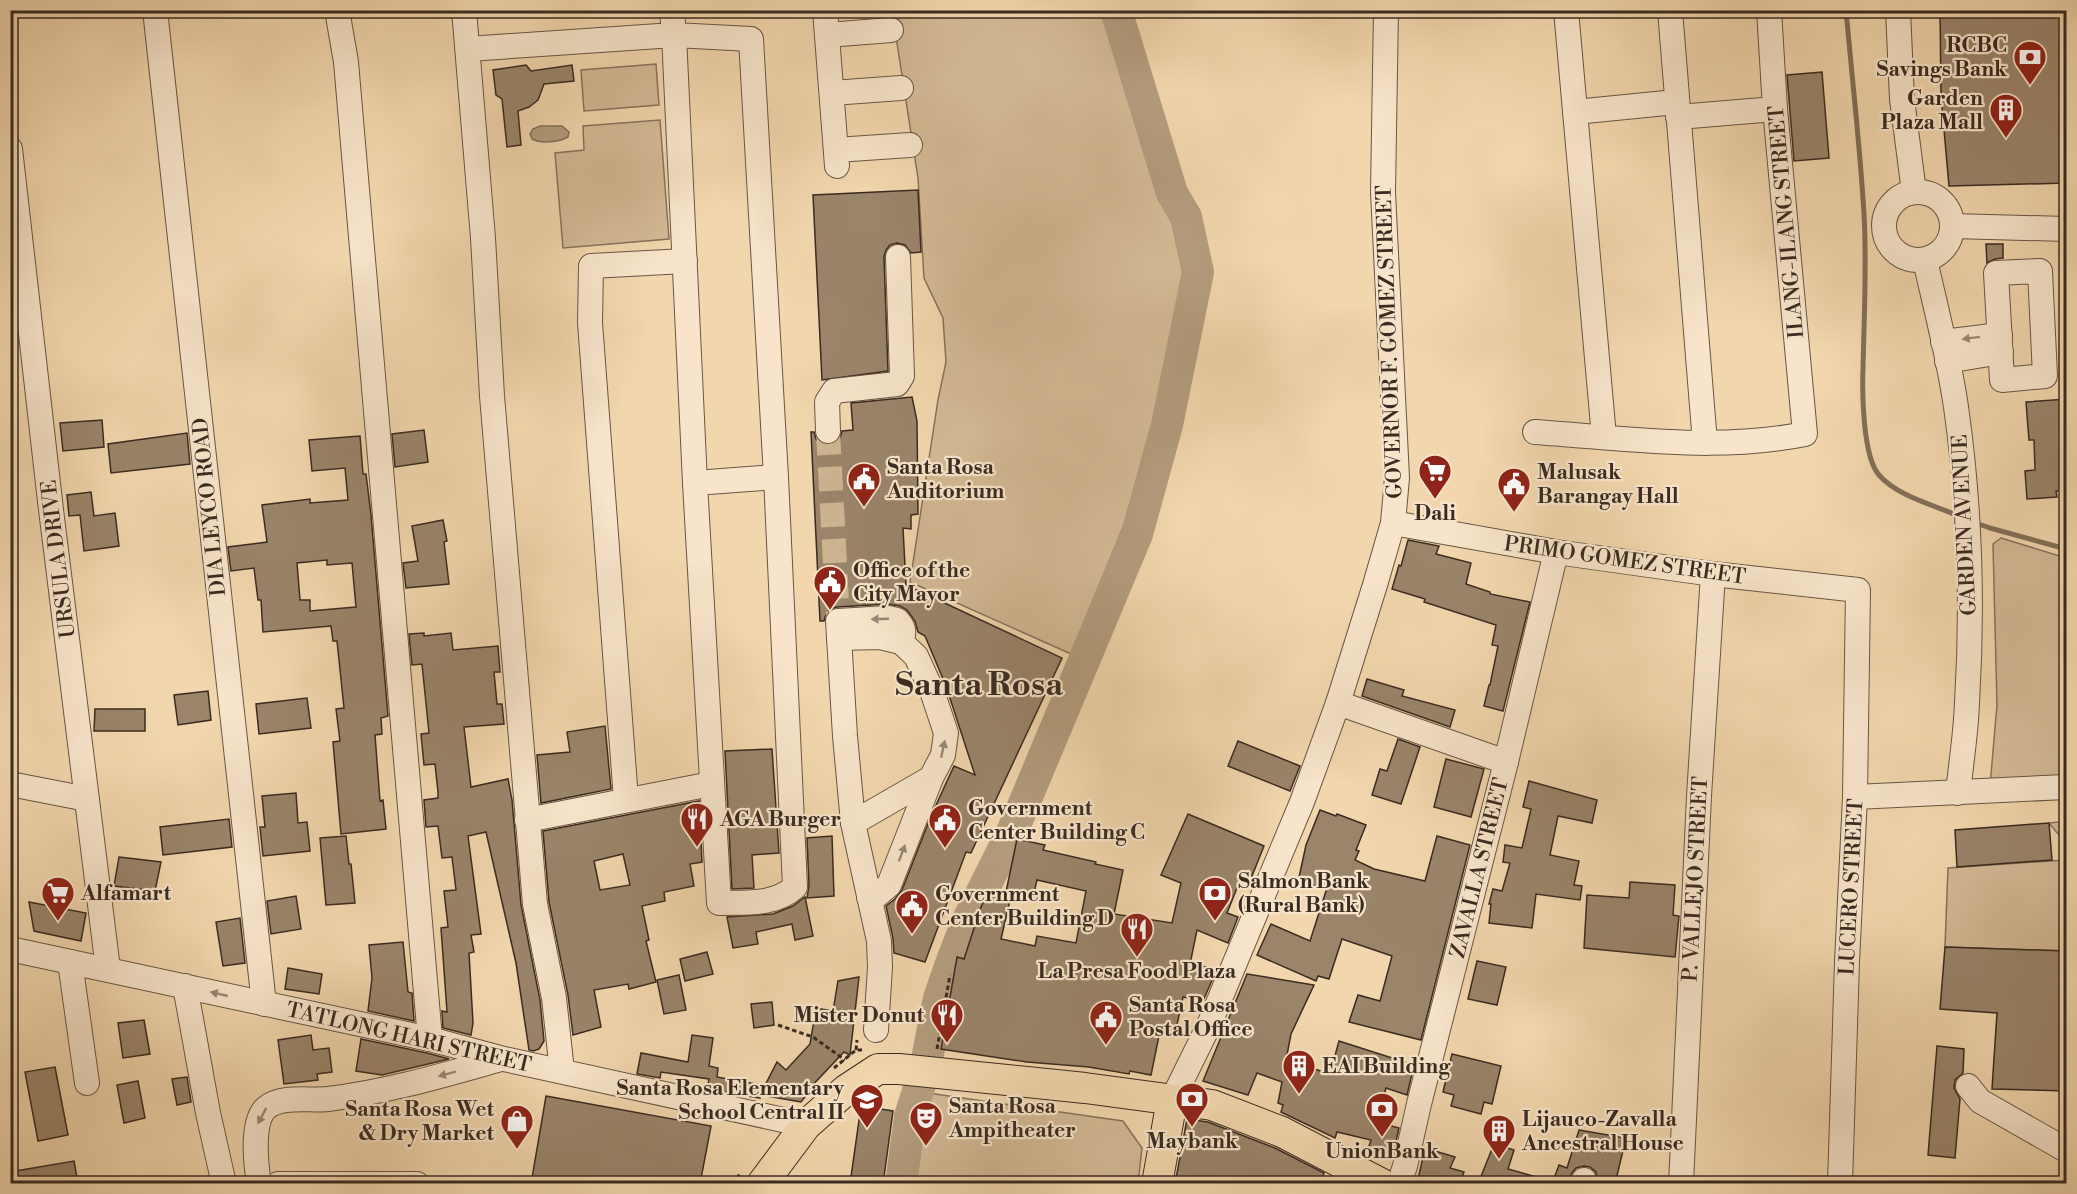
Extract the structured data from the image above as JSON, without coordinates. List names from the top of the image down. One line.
{"streets":{"street":["ILANG-ILANG STREET","GOVERNOR F. GOMEZ STREET","DIA LEYCO ROAD","GARDEN AVENUE","URSULA DRIVE","PRIMO GOMEZ STREET","ZAVALLA STREET","P. VALLEJO STREET","LUCERO STREET","TATLONG HARI STREET"]},"crossings":[["GOVERNOR F. GOMEZ STREET","PRIMO GOMEZ STREET"],["DIA LEYCO ROAD","TATLONG HARI STREET"],["URSULA DRIVE","TATLONG HARI STREET"],["PRIMO GOMEZ STREET","ZAVALLA STREET"],["PRIMO GOMEZ STREET","P. VALLEJO STREET"],["PRIMO GOMEZ STREET","LUCERO STREET"]],"districts":["Santa Rosa"],"places":{"bank":["RCBC Savings Bank","Salmon Bank (Rural Bank)","Maybank","UnionBank"],"building":["Garden Plaza Mall","EAI Building","Lijauco-Zavalla Ancestral House"],"supermarket":["Dali","Alfamart"],"public building":["Santa Rosa Auditorium","Malusak Barangay Hall","Office of the City Mayor","Government Center Building C","Government Center Building D","Santa Rosa Postal Office"],"restaurant":["AGA Burger","La Presa Food Plaza","Mister Donut"],"school or university":["Santa Rosa Elementary School Central II"],"theatre":["Santa Rosa Ampitheater"],"shop":["Santa Rosa Wet & Dry Market"]}}
